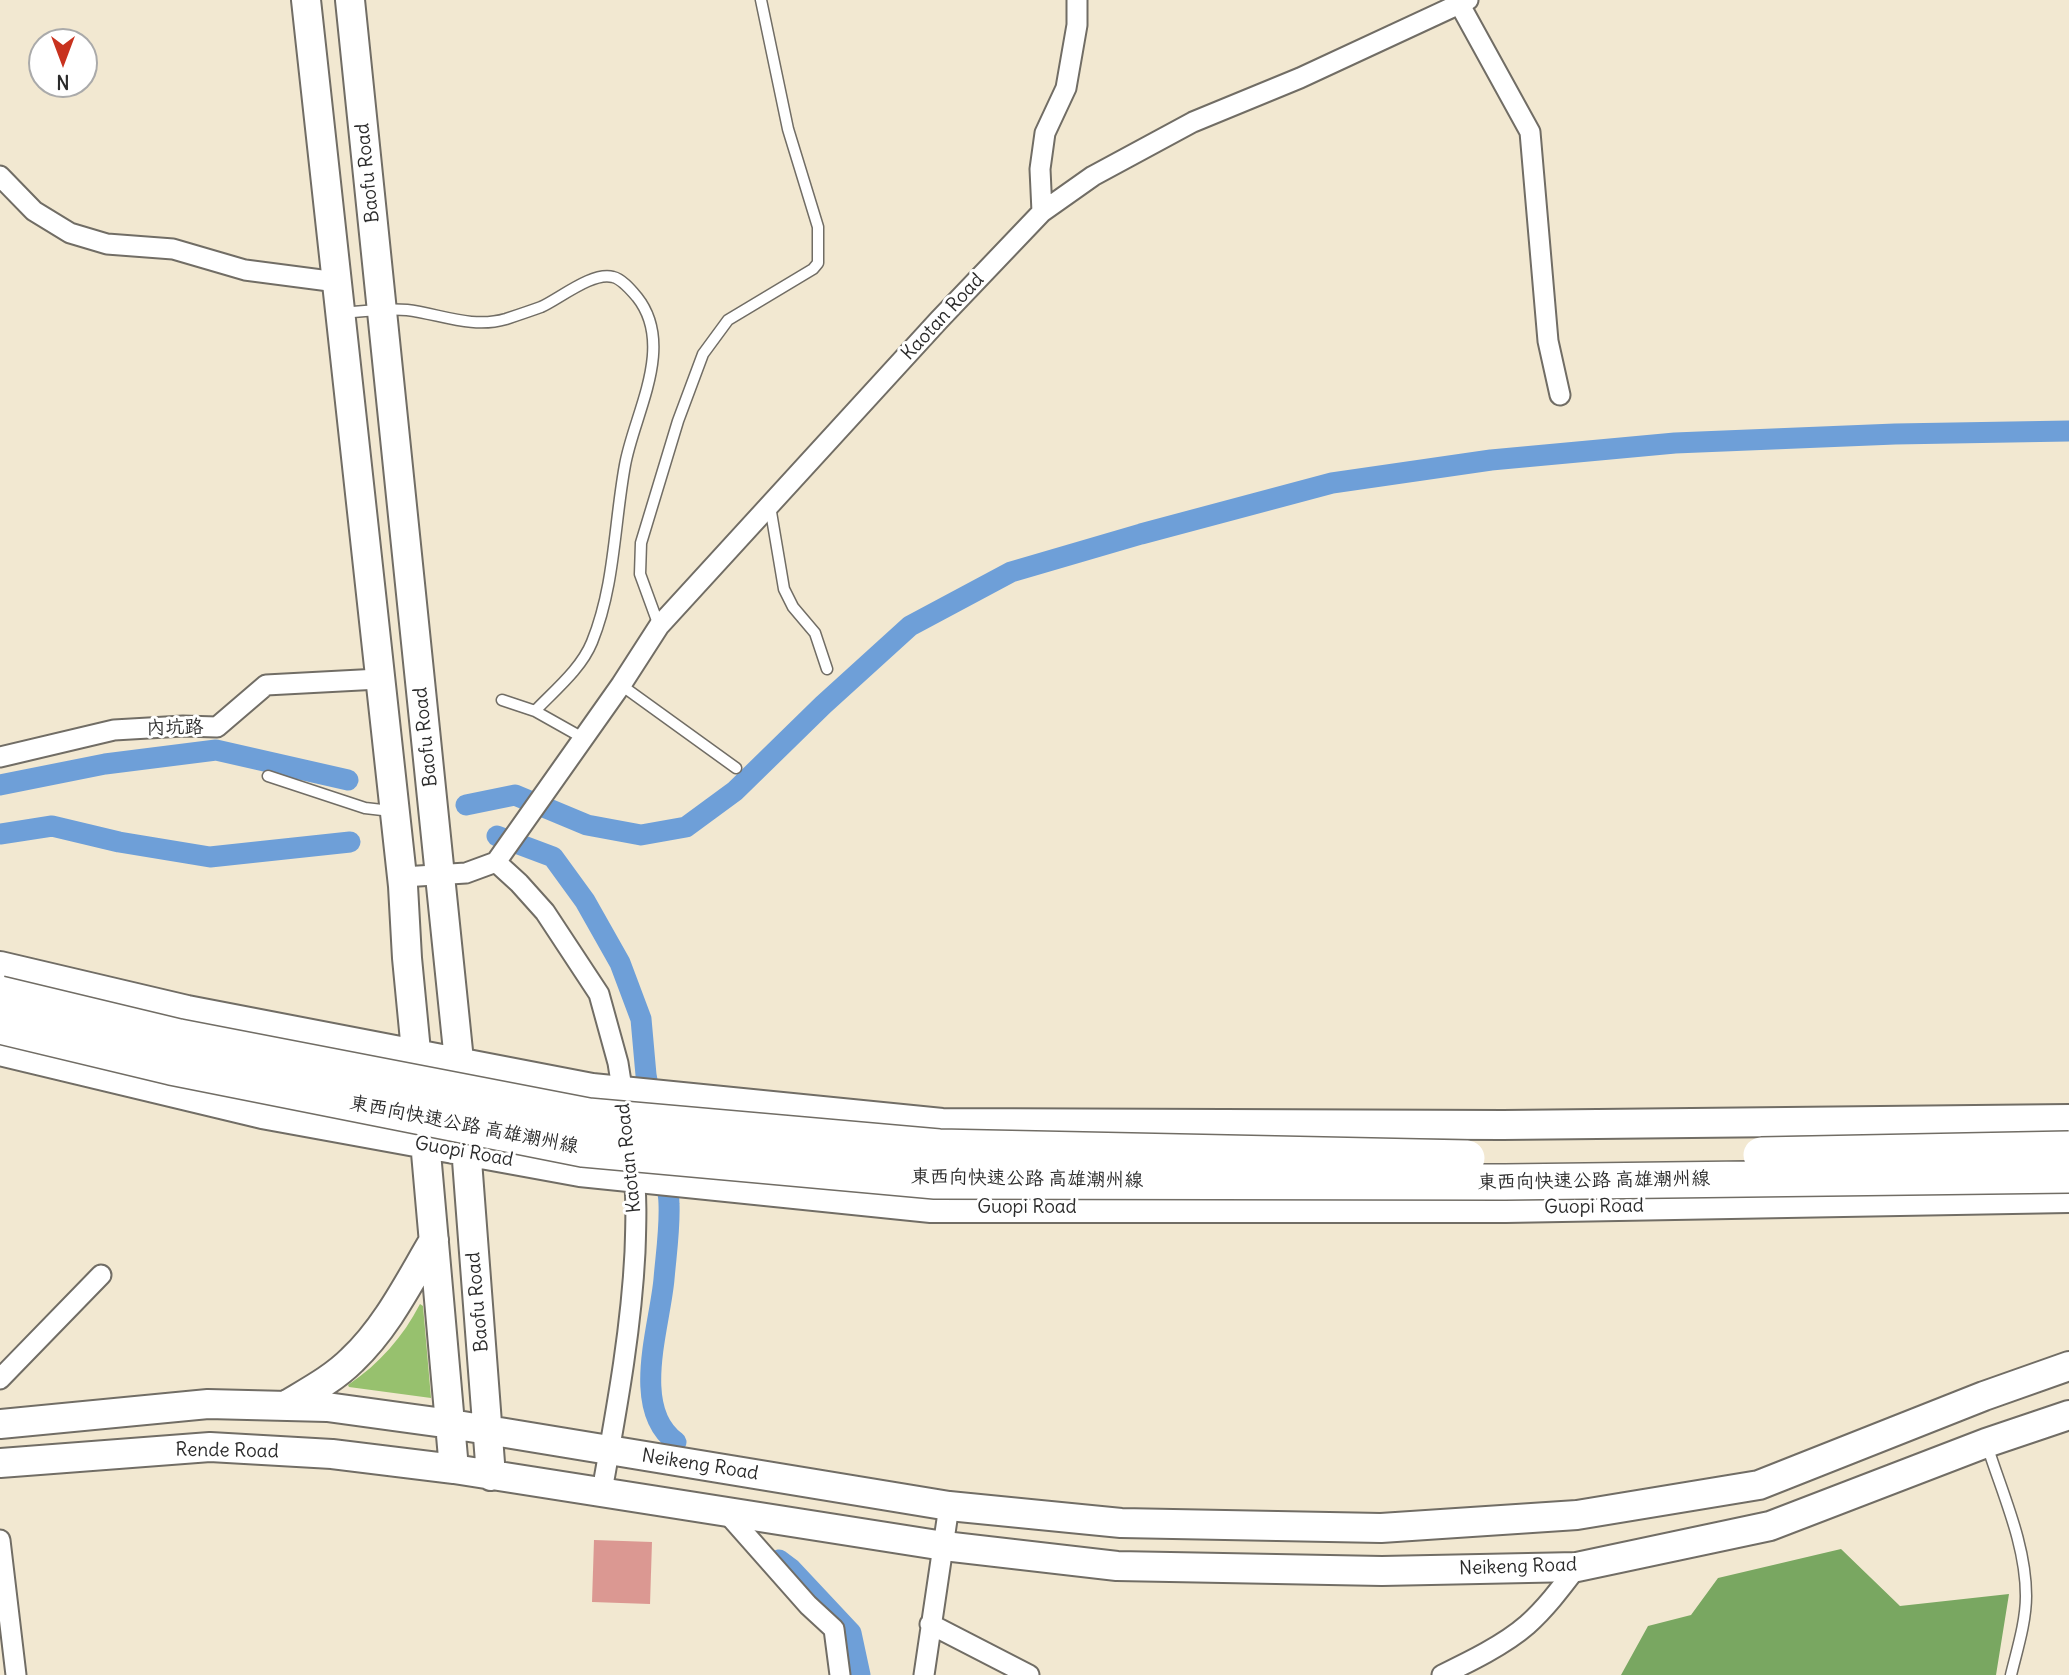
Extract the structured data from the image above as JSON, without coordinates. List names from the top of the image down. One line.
{"streets":{"highway":["東西向快速公路 高雄潮州線"],"street":["Baofu Road","Kaotan Road","內坑路","Guopi Road","Rende Road","Neikeng Road"]},"crossings":[["Baofu Road","內坑路"],["Baofu Road","Guopi Road"],["Baofu Road","Rende Road"],["Baofu Road","Neikeng Road"],["Kaotan Road","Guopi Road"],["Kaotan Road","Neikeng Road"],["Rende Road","Neikeng Road"]],"north":"bottom"}
